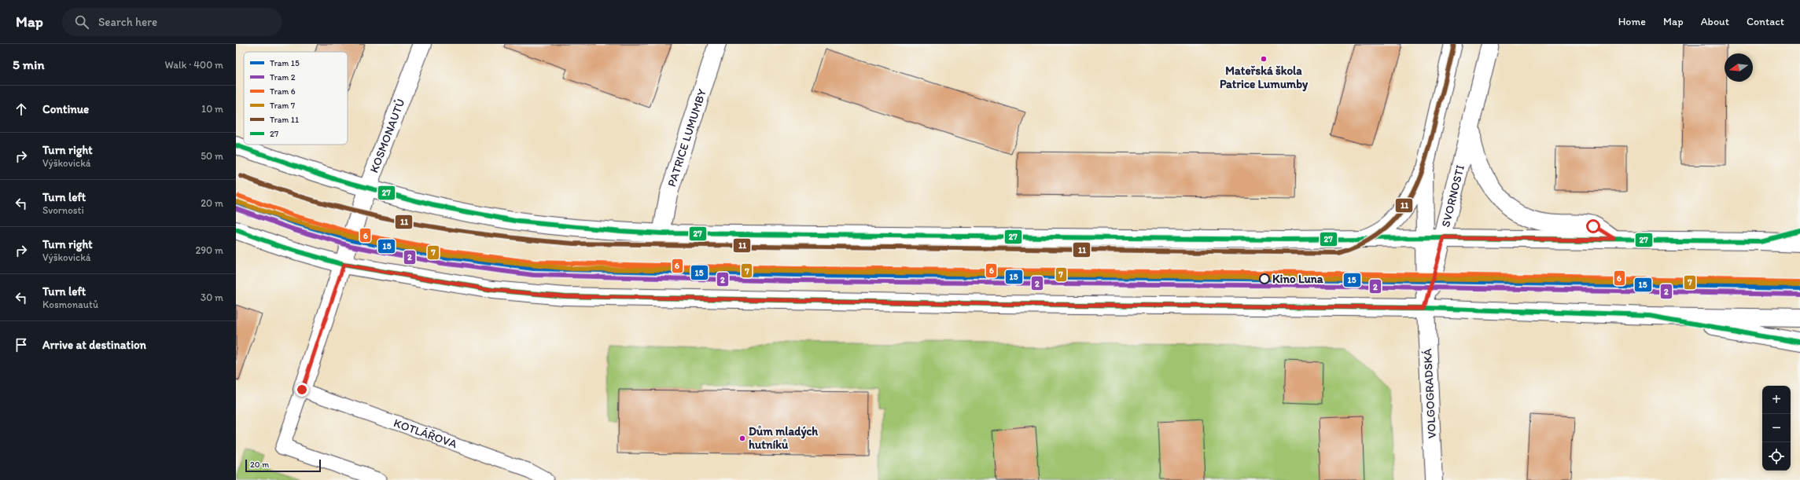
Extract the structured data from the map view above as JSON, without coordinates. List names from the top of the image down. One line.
{"streets":{"street":["KOSMONAUTŮ","PATRICE LUMUMBY","SVORNOSTI","VOLGOGRADSKÁ"],"lane":["KOTLÁŘOVA"]},"crossings":[["KOSMONAUTŮ","KOTLÁŘOVA"],["SVORNOSTI","VOLGOGRADSKÁ"]],"places":["Mateřská škola Patrice Lumumby","Kino Luna","Dům mladých hutníků"],"lines":["tram line 11","transit line 27","tram line 6","tram line 7","tram line 15","tram line 2"],"legend":["Tram 15","Tram 2","Tram 6","Tram 7","Tram 11","27"],"scale_bar":"20 m","north":"left","page":{"header":"Map","search":"Search here","nav":["Home","Map","About","Contact"],"heading":["5 min","Walk · 400 m"],"list":[["Continue","10 m"],["Turn right","Výškovická","50 m"],["Turn left","Svornosti","20 m"],["Turn right","Výškovická","290 m"],["Turn left","Kosmonautů","30 m"],"Arrive at destination"],"map_buttons":["+","−"],"scale":"20 m"}}
